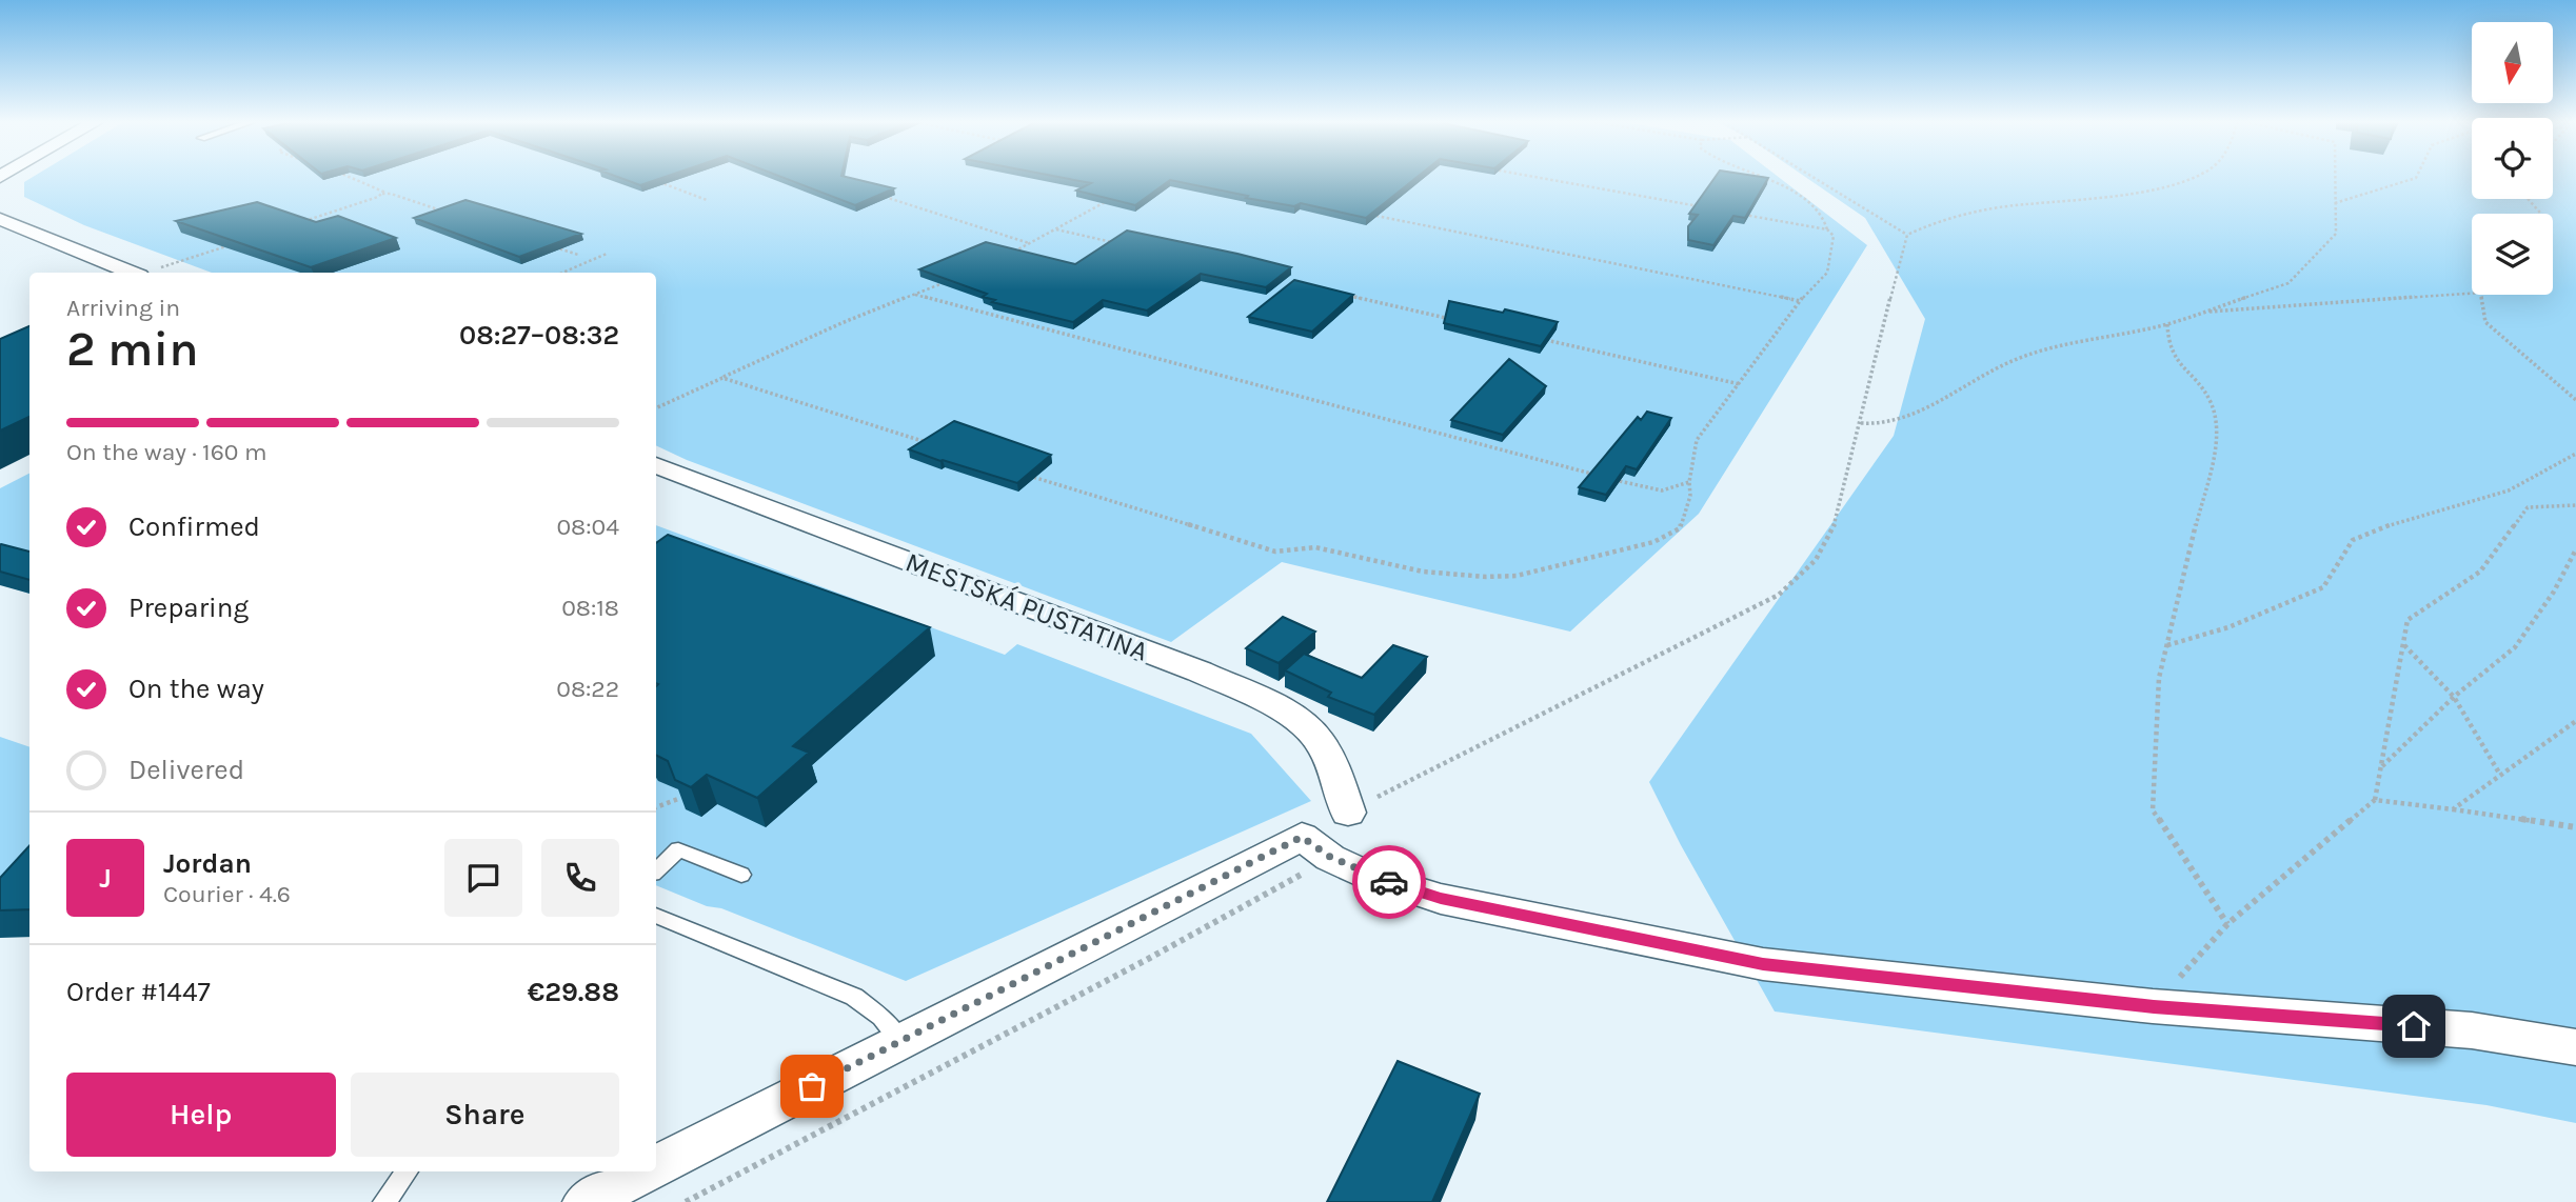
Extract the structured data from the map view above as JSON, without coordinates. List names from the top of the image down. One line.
{"streets":{"street":["MESTSKÁ PUSTATINA"]},"north":"bottom","page":{"heading":["2 min","Arriving in","08:27–08:32"],"panel":["Jordan","Courier · 4.6","Order #1447","€29.88"],"bar":"On the way · 160 m","list":[["Confirmed","08:04"],["Preparing","08:18"],["On the way","08:22"],"Delivered"],"round":"J","buttons":["Help","Share"]}}
